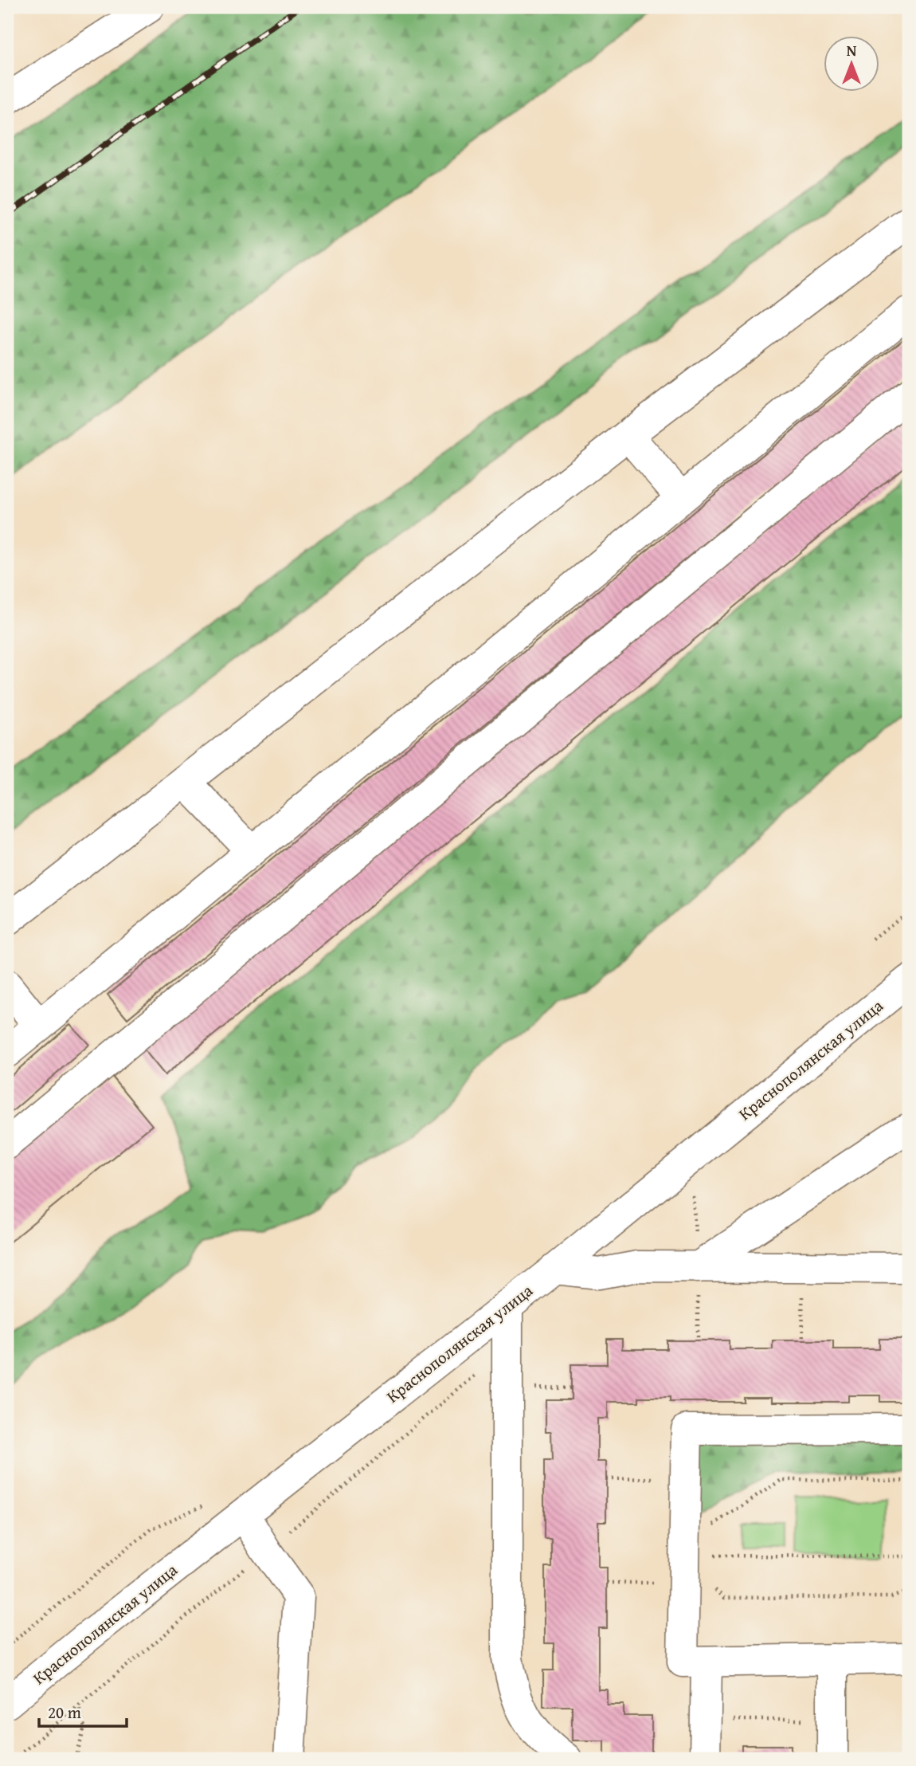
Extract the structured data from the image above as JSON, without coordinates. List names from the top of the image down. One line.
{"streets":{"street":["Краснополянская улица"]},"scale_bar":"20 m","north":"top"}
